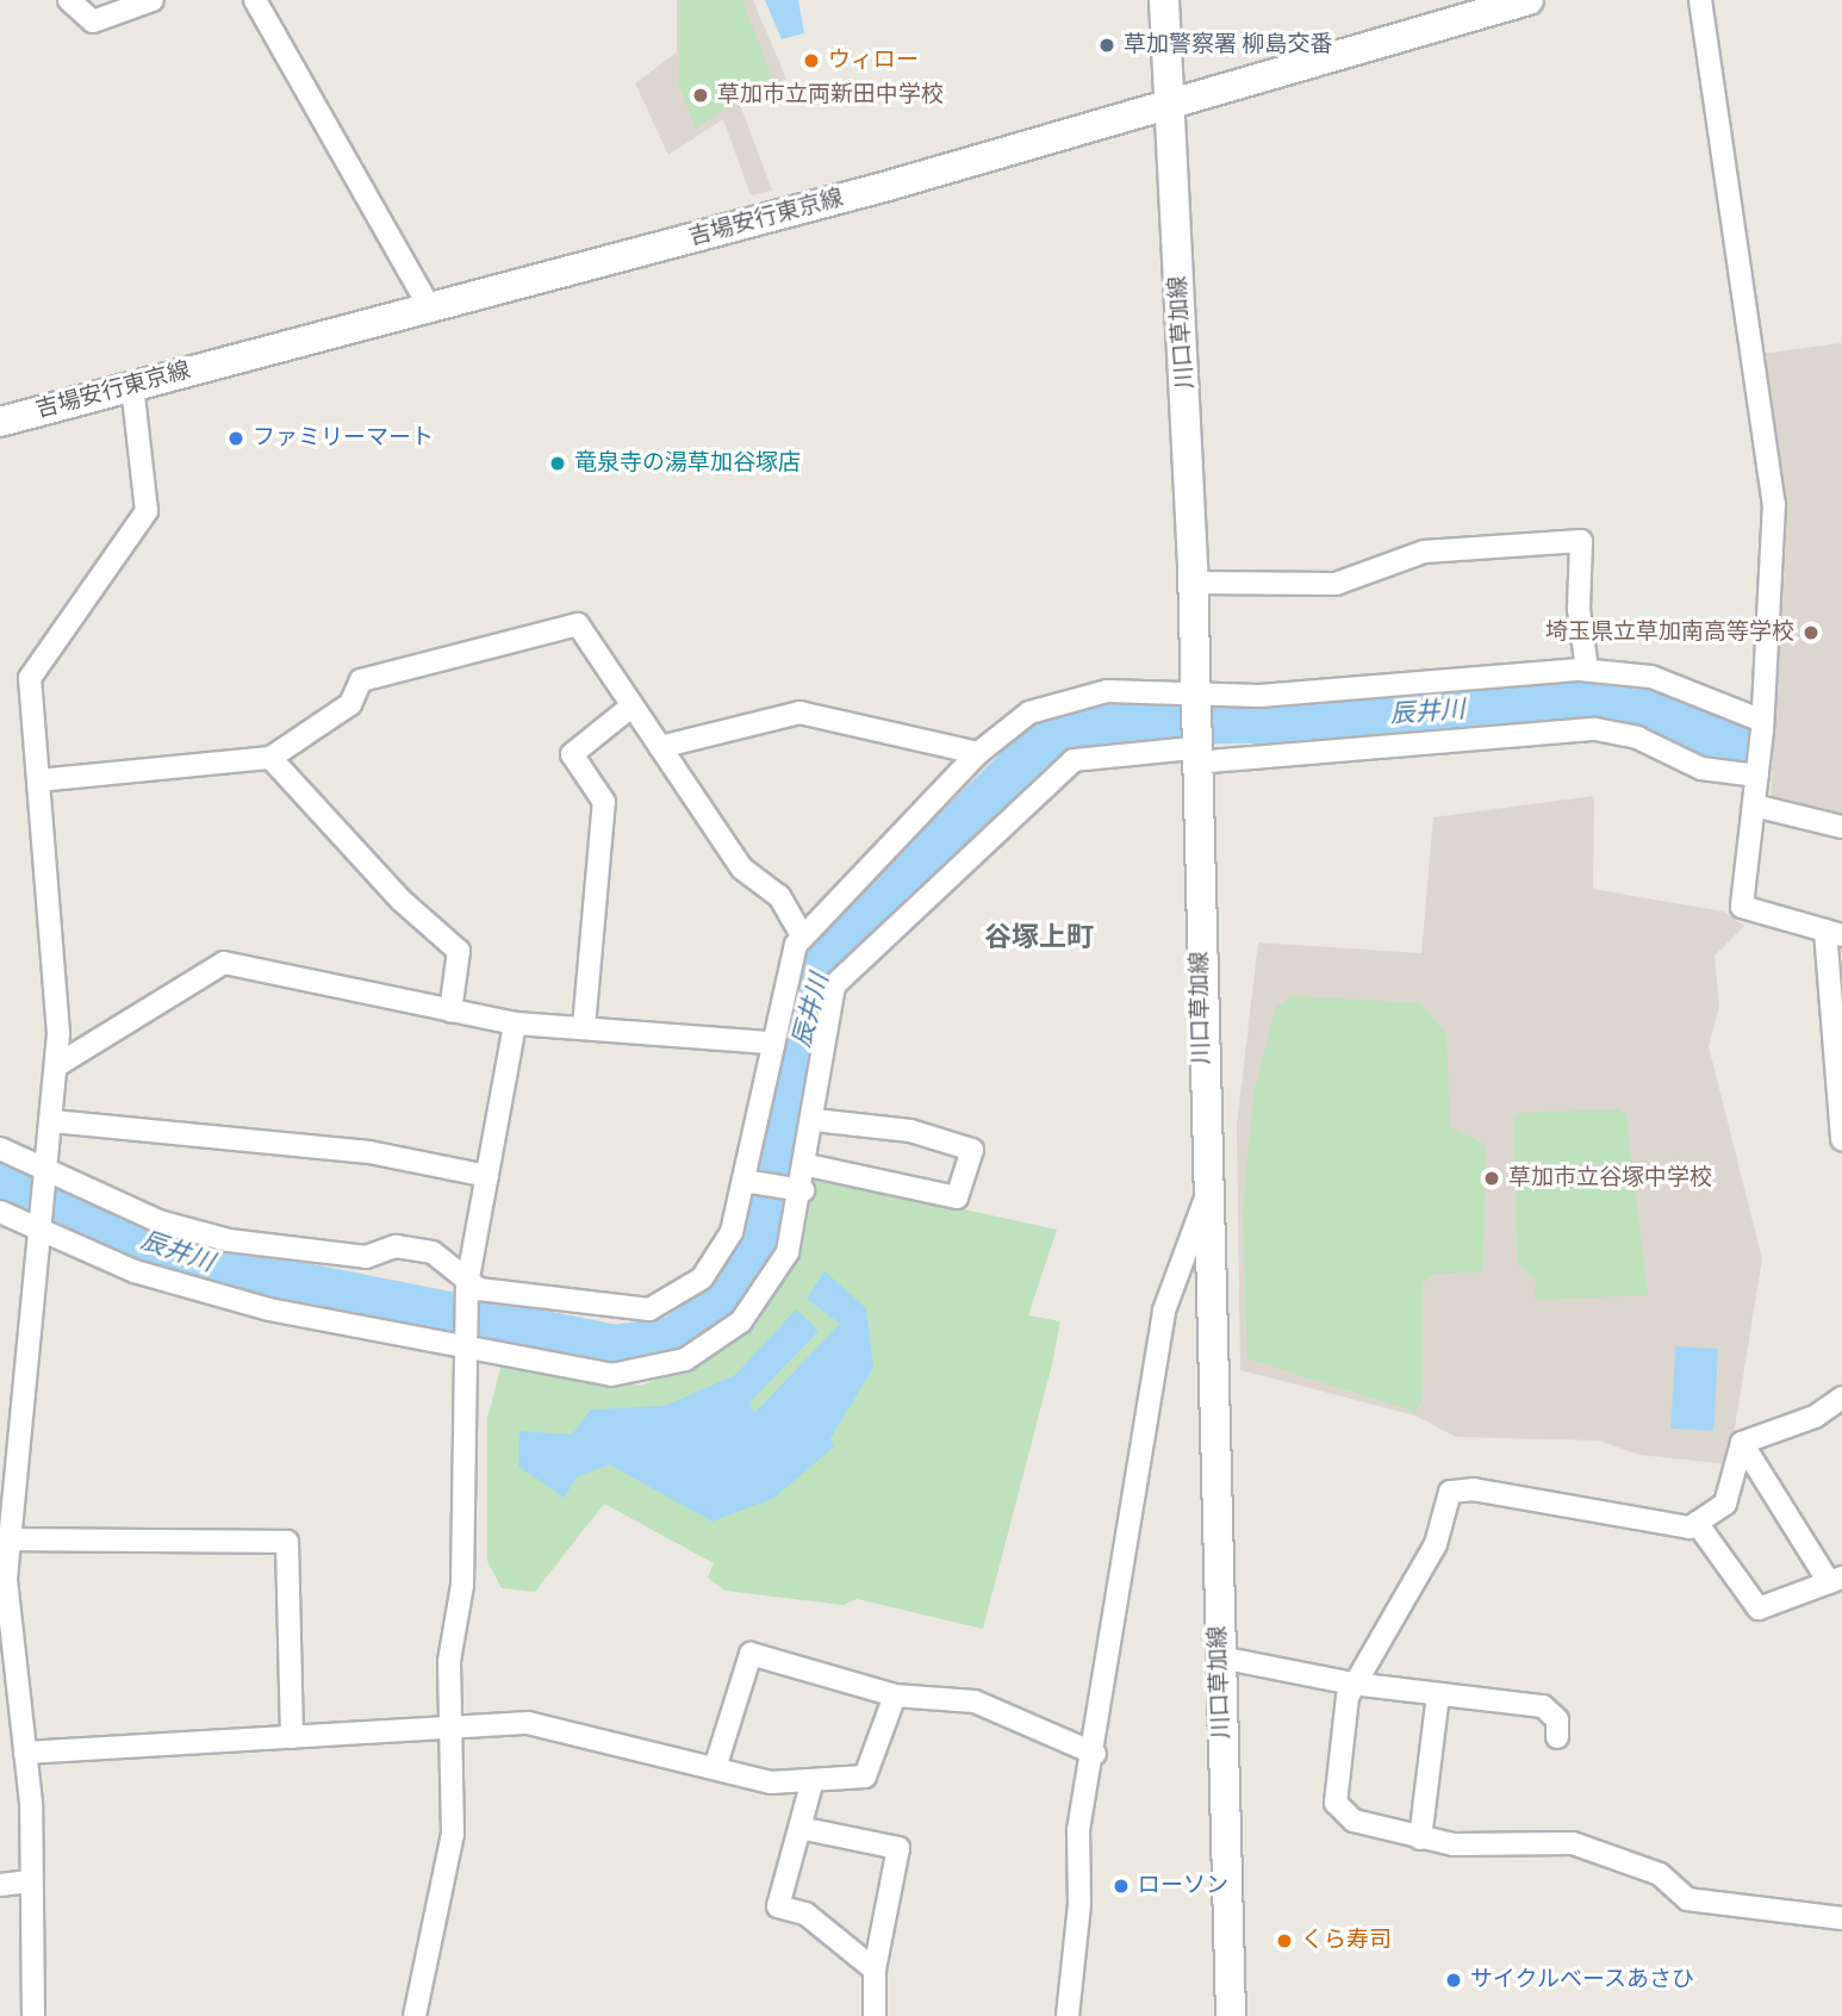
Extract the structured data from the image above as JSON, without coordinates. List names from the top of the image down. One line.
{"streets":{"main road":["吉場安行東京線","川口草加線"]},"crossings":[["吉場安行東京線","川口草加線"]],"districts":["谷塚上町"],"water":["辰井川"],"places":["草加警察署 柳島交番","ウィロー","草加市立両新田中学校","ファミリーマート","竜泉寺の湯草加谷塚店","埼玉県立草加南高等学校","草加市立谷塚中学校","ローソン","くら寿司","サイクルベースあさひ"]}
